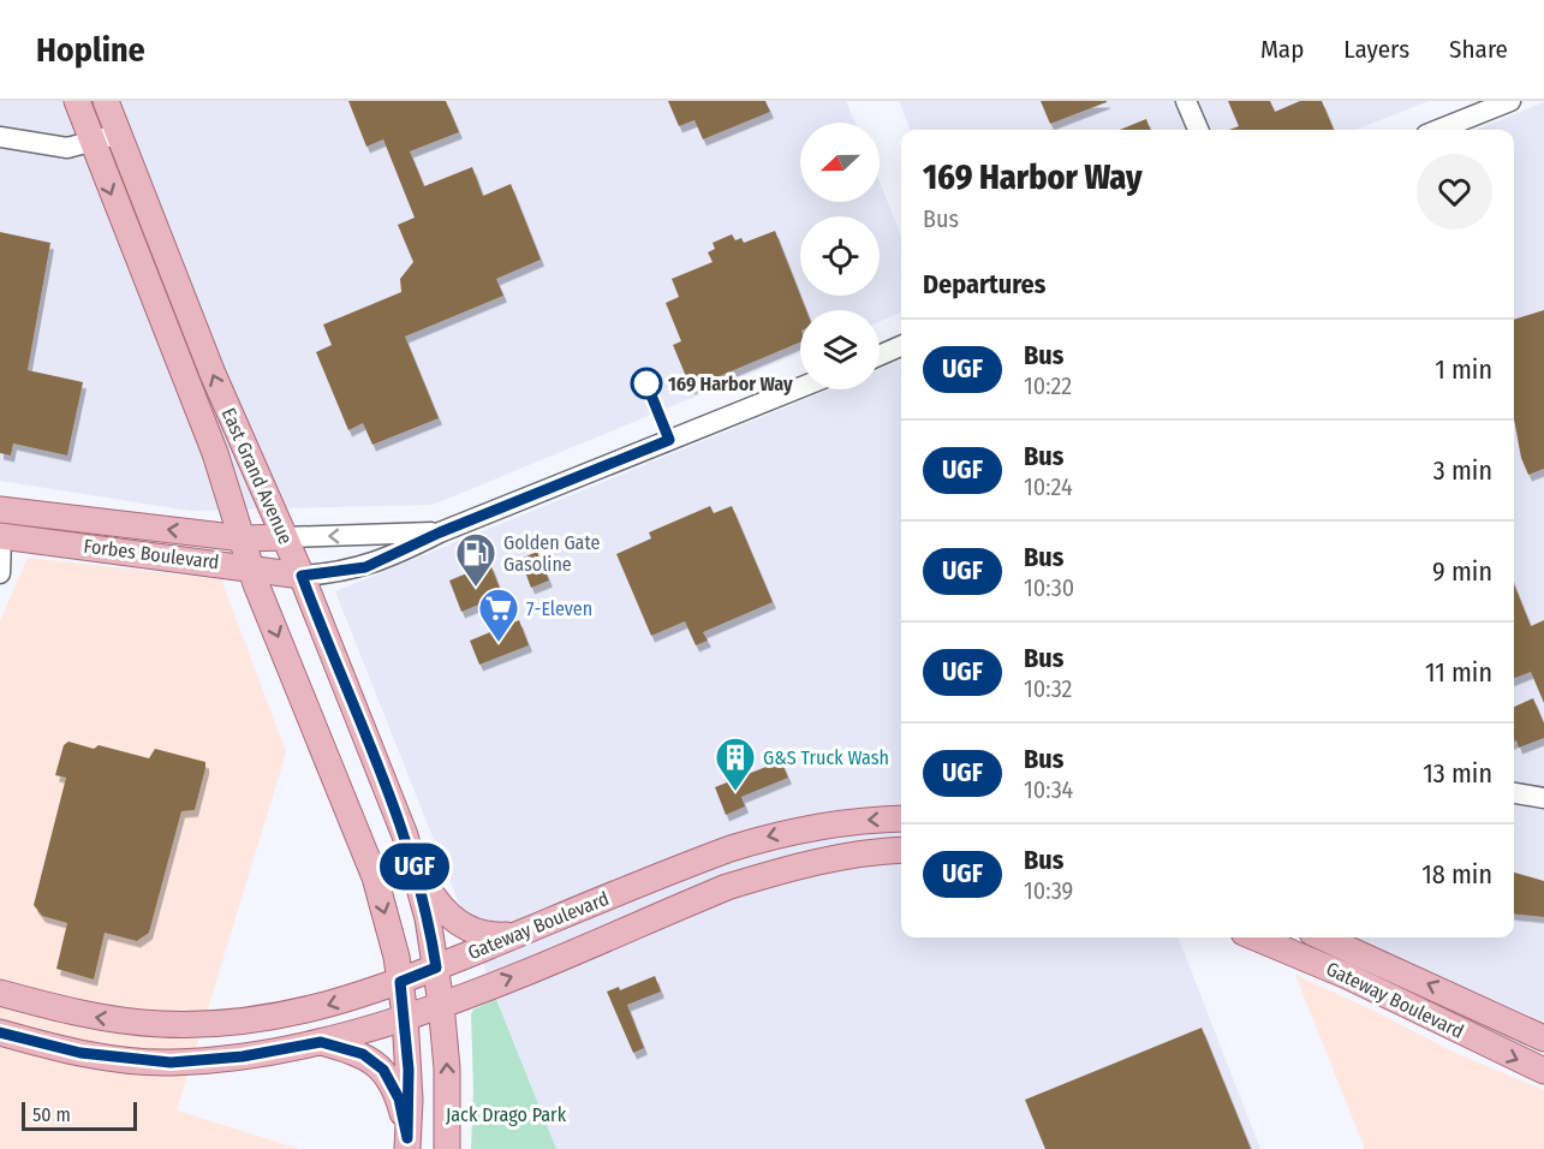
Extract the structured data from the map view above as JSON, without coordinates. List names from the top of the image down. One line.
{"streets":{"main road":["East Grand Avenue","Forbes Boulevard","Gateway Boulevard"]},"crossings":[["East Grand Avenue","Forbes Boulevard"],["East Grand Avenue","Gateway Boulevard"]],"parks":["Jack Drago Park"],"places":{"other":["169 Harbor Way"],"fuel station":["Golden Gate Gasoline"],"supermarket":["7-Eleven"],"building":["G&S Truck Wash"]},"lines":["bus line UGF"],"scale_bar":"50 m","north":"left","page":{"header":"Hopline","nav":["Map","Layers","Share"],"on_map":"UGF","heading":[["169 Harbor Way","Bus"],"Departures"],"list":[{"mark":"UGF","name":"Bus","note":"10:22","value":"1 min"},{"mark":"UGF","name":"Bus","note":"10:24","value":"3 min"},{"mark":"UGF","name":"Bus","note":"10:30","value":"9 min"},{"mark":"UGF","name":"Bus","note":"10:32","value":"11 min"},{"mark":"UGF","name":"Bus","note":"10:34","value":"13 min"},{"mark":"UGF","name":"Bus","note":"10:39","value":"18 min"}],"scale":"50 m"}}
